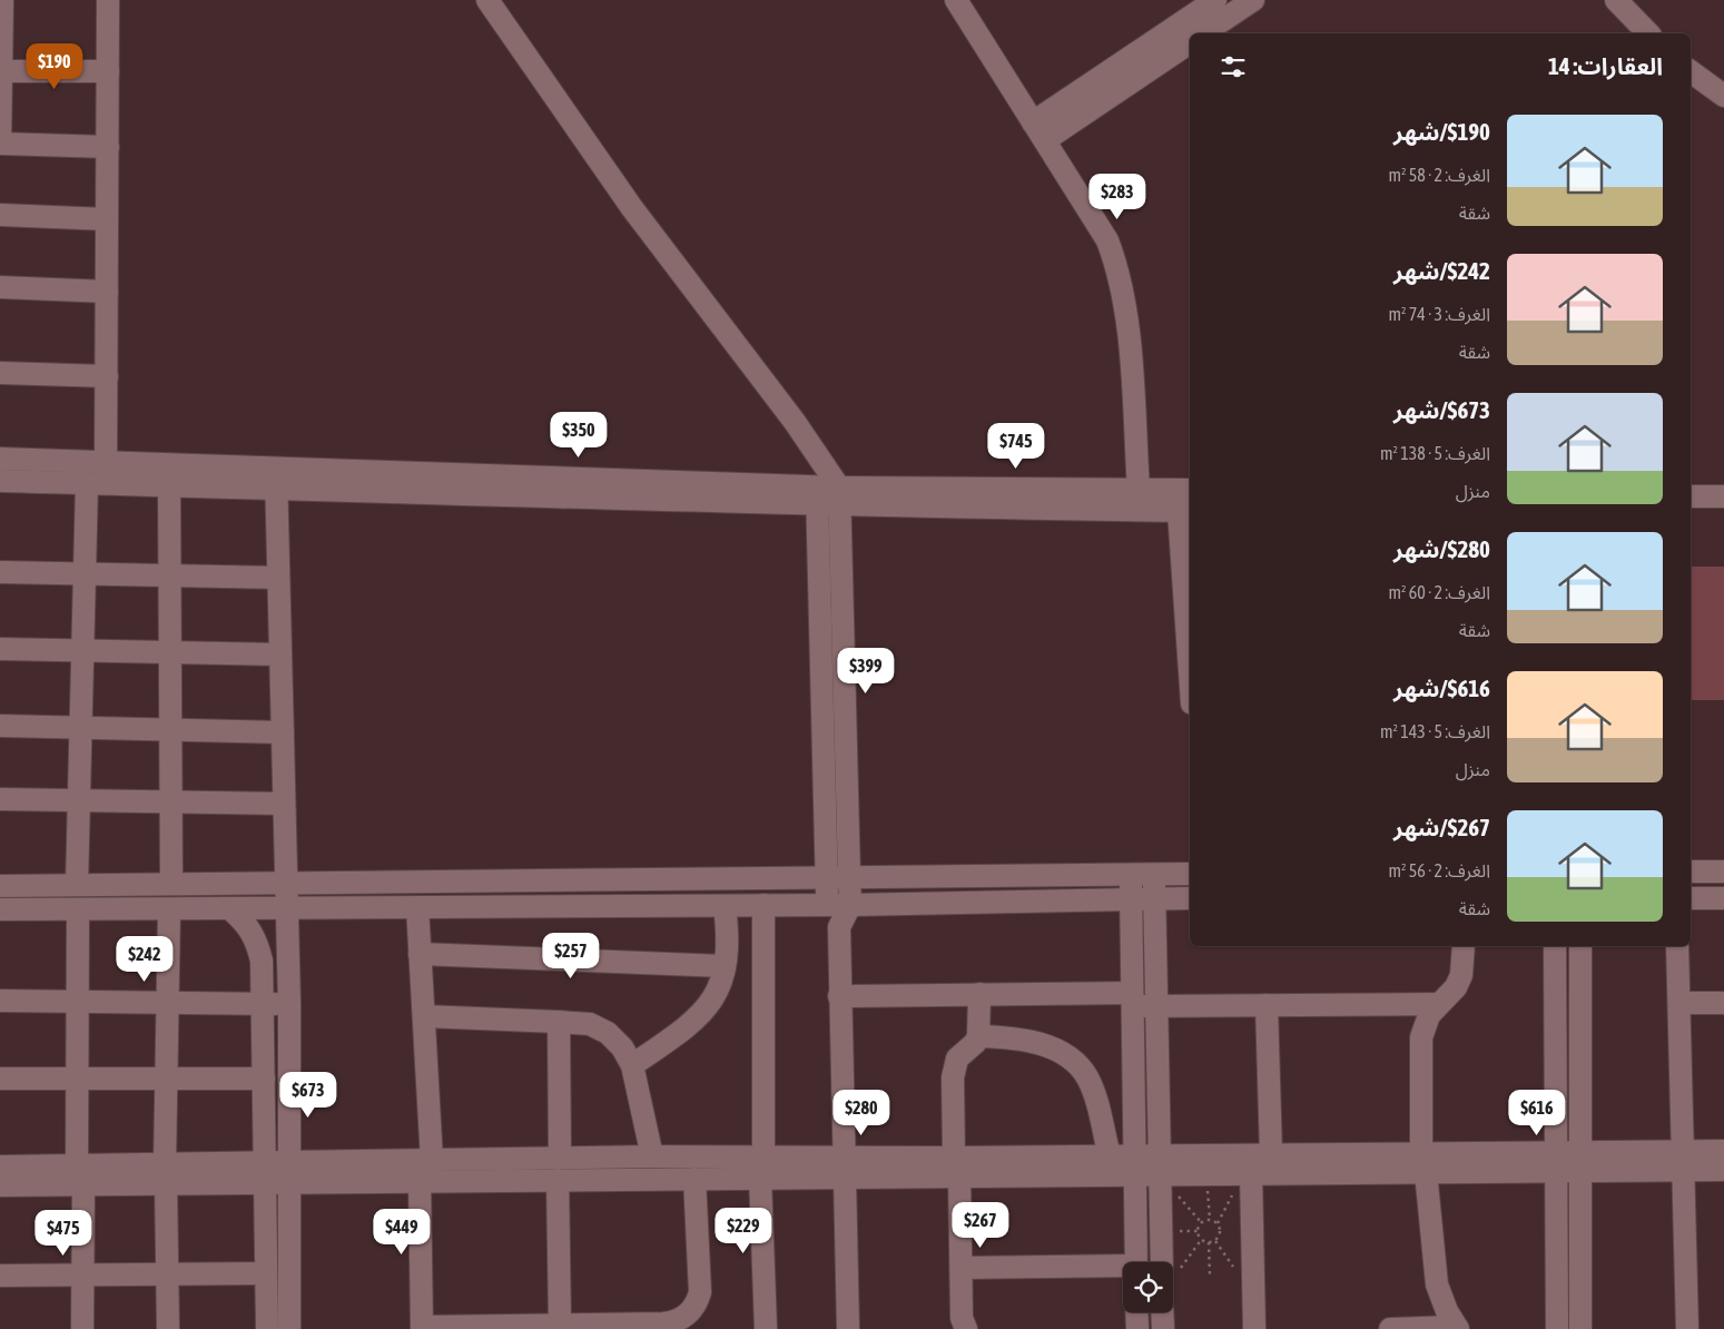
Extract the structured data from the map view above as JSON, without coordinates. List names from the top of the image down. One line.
{"page":{"heading":"العقارات: 14","price":["$190","$283","$350","$745","$399","$257","$242","$673","$280","$616","$267","$229","$449","$475"],"list":[{"name":"$190/شهر","note":"الغرف: 2 · 58 m² · شقة"},{"name":"$242/شهر","note":"الغرف: 3 · 74 m² · شقة"},{"name":"$673/شهر","note":"الغرف: 5 · 138 m² · منزل"},{"name":"$280/شهر","note":"الغرف: 2 · 60 m² · شقة"},{"name":"$616/شهر","note":"الغرف: 5 · 143 m² · منزل"},{"name":"$267/شهر","note":"الغرف: 2 · 56 m² · شقة"}]}}
